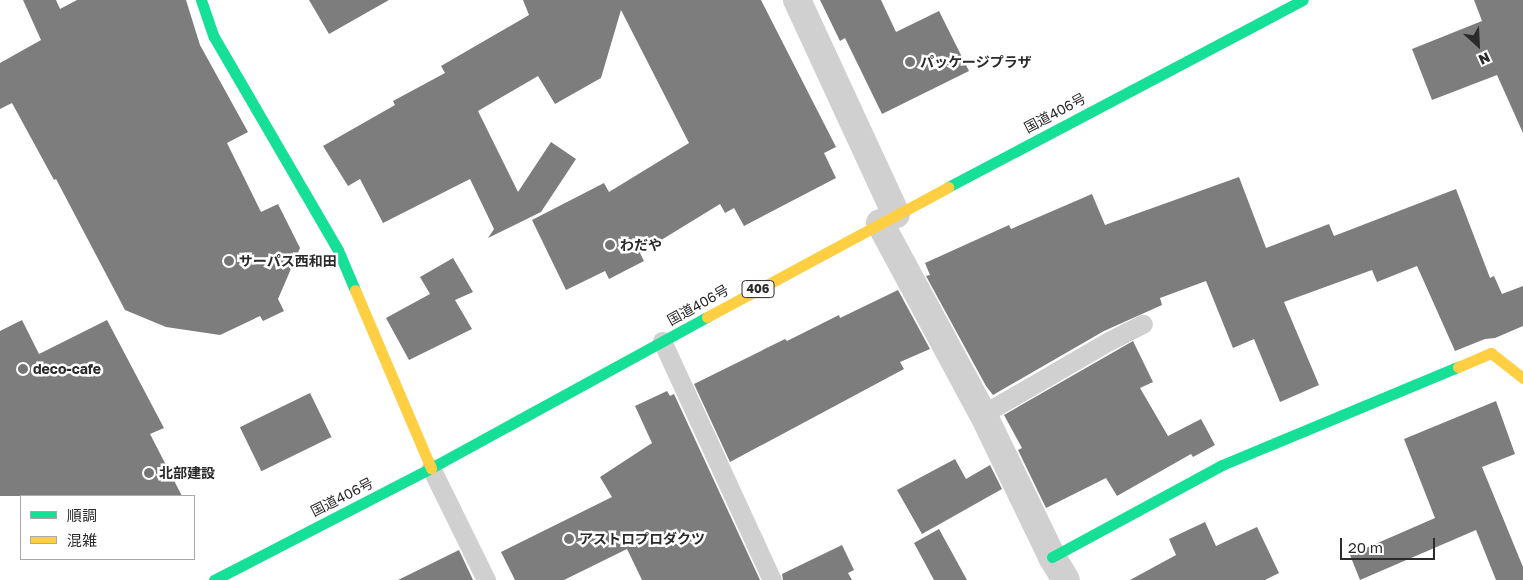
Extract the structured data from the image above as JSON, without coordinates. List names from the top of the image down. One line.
{"streets":{"main road":["国道406号","406"]},"places":["パッケージプラザ","わだや","サーパス西和田","deco-cafe","北部建設","アストロプロダクツ"],"legend":["順調","混雑"],"scale_bar":"20 m","north":"bottom right"}
